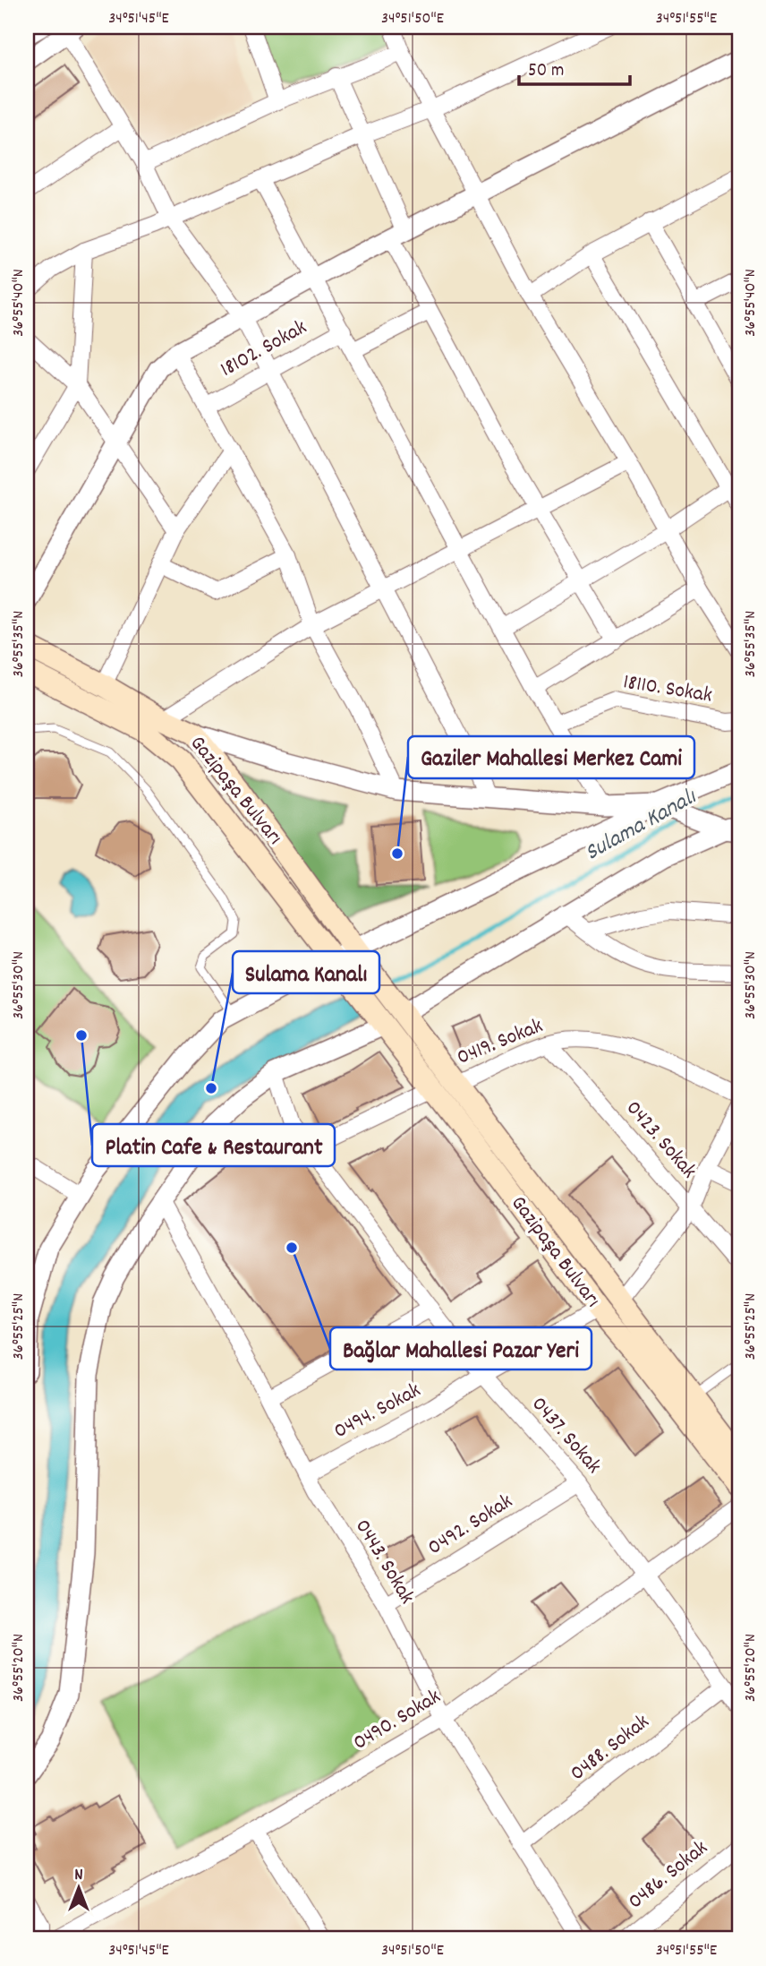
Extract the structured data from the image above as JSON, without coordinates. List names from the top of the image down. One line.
{"streets":{"main road":["Gazipaşa Bulvarı"],"street":["18102. Sokak","18110. Sokak","0419. Sokak","0423. Sokak","0494. Sokak","0437. Sokak","0492. Sokak","0443. Sokak","0490. Sokak","0488. Sokak","0486. Sokak"]},"crossings":[["Gazipaşa Bulvarı","0419. Sokak"],["Gazipaşa Bulvarı","0494. Sokak"],["0419. Sokak","0423. Sokak"],["0494. Sokak","0437. Sokak"],["0494. Sokak","0443. Sokak"],["0437. Sokak","0492. Sokak"],["0437. Sokak","0490. Sokak"],["0437. Sokak","0488. Sokak"],["0492. Sokak","0443. Sokak"],["0443. Sokak","0490. Sokak"],["0443. Sokak","0488. Sokak"]],"water":["Sulama Kanalı"],"places":["Gaziler Mahallesi Merkez Cami","Platin Cafe & Restaurant","Sulama Kanalı","Bağlar Mahallesi Pazar Yeri"],"scale_bar":"50 m","north":"top","coordinates":["34°51'45\"E","34°51'50\"E","34°51'55\"E","36°55'40\"N","36°55'35\"N","36°55'30\"N","36°55'25\"N","36°55'20\"N"]}
